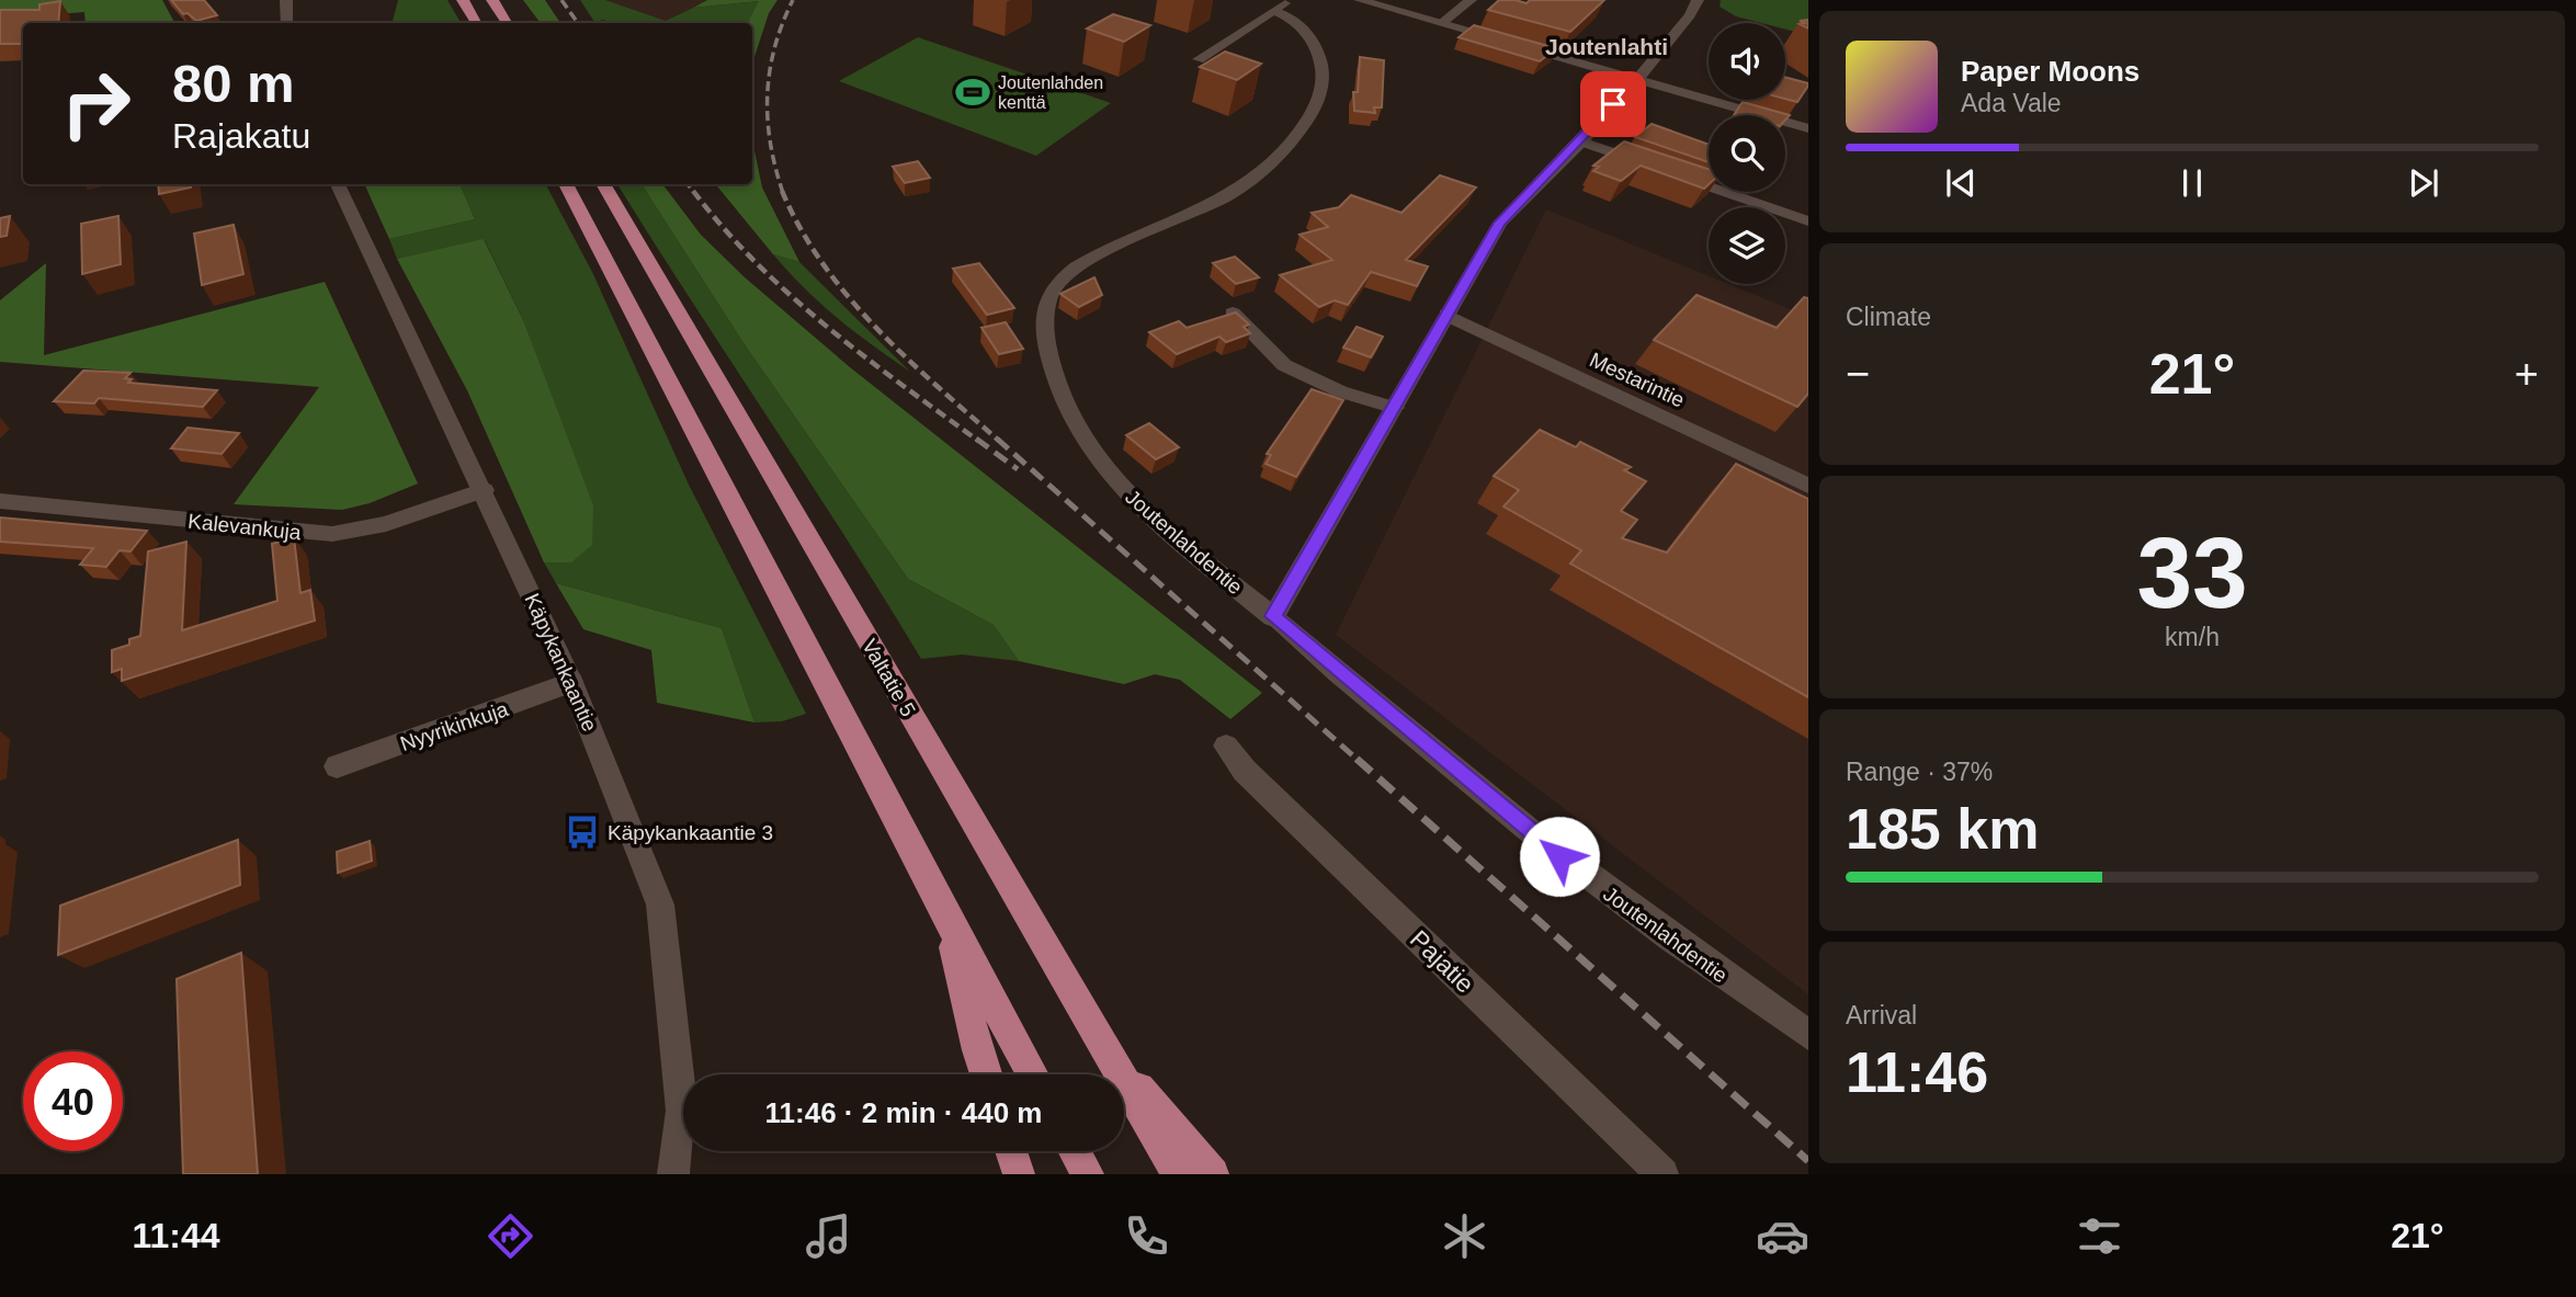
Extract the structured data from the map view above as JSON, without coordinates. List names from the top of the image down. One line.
{"streets":{"highway":["Valtatie 5"],"street":["Mestarintie","Kalevankuja","Joutenlahdentie","Käpykankaantie","Nyyrikinkuja","Pajatie"]},"crossings":[["Kalevankuja","Käpykankaantie"],["Käpykankaantie","Nyyrikinkuja"]],"districts":["Joutenlahti"],"places":{"sports":["Joutenlahden kenttä"],"bus stop":["Käpykankaantie 3"]},"page":{"turn":["80 m","Rajakatu"],"song":["Paper Moons","Ada Vale"],"tile":["Climate",["33","km/h"],["Range · 37%","185 km"],["Arrival","11:46"]],"heat":["−","21°","+"],"limit":"40","trip":"11:46 · 2 min · 440 m","tabs":["11:44","21°"]}}
